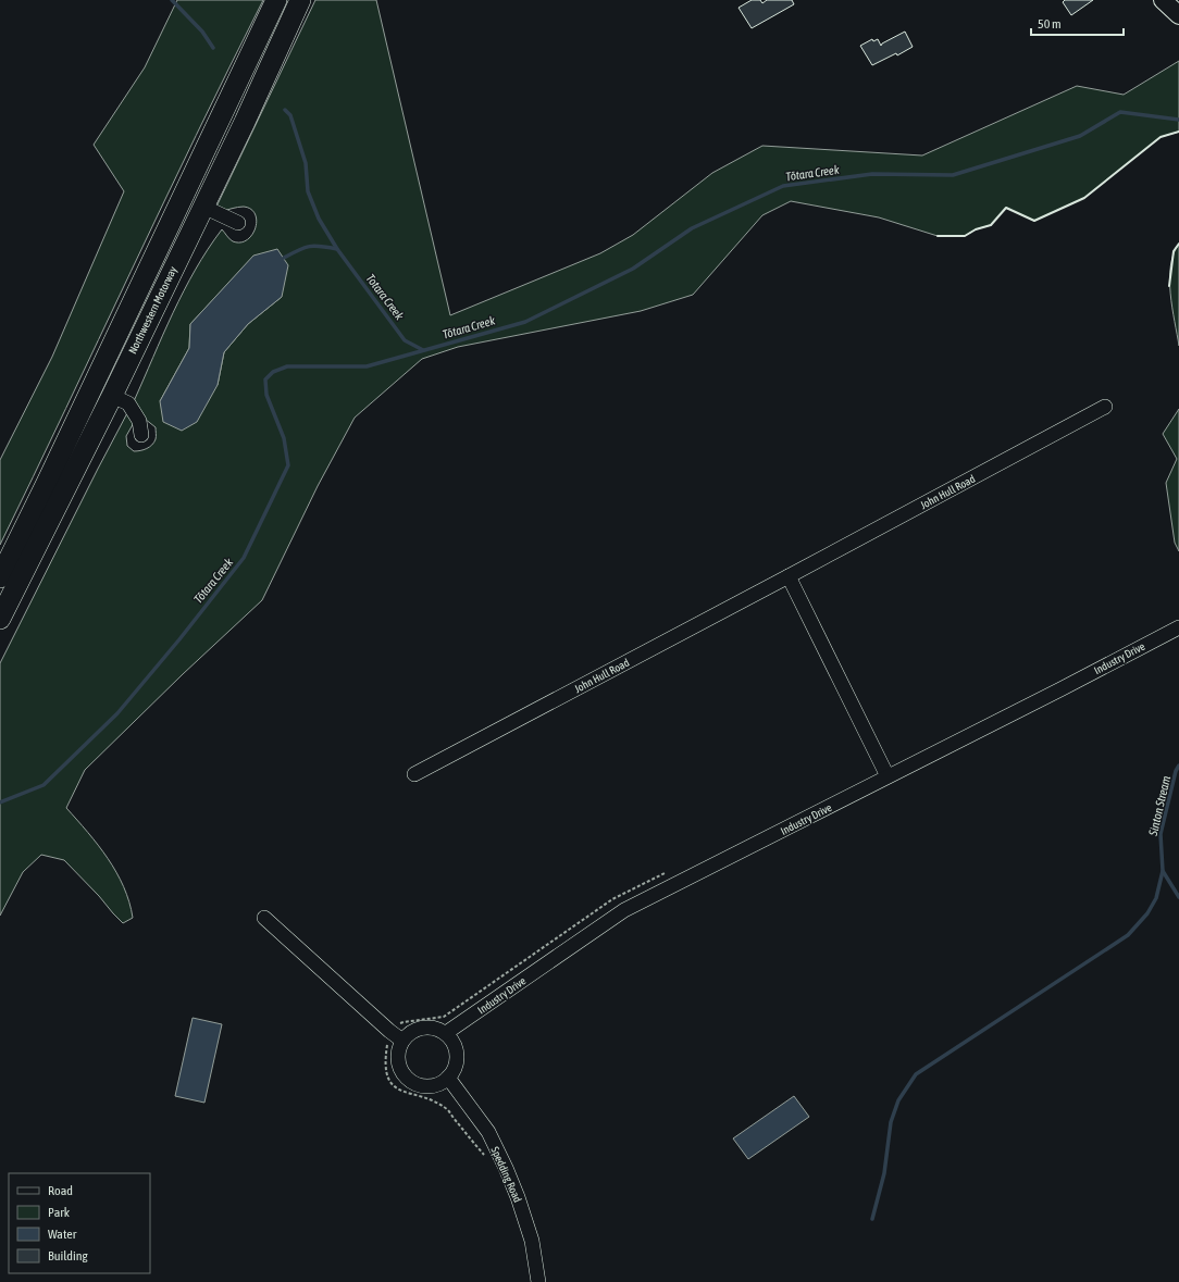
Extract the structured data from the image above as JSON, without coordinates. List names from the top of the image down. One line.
{"streets":{"highway":["Northwestern Motorway"],"street":["John Hull Road","Industry Drive","Spedding Road"]},"crossings":[["Industry Drive","Spedding Road"]],"water":["Tōtara Creek","Totara Creek","Sinton Stream"],"legend":["Road","Park","Water","Building"],"scale_bar":"50 m"}
